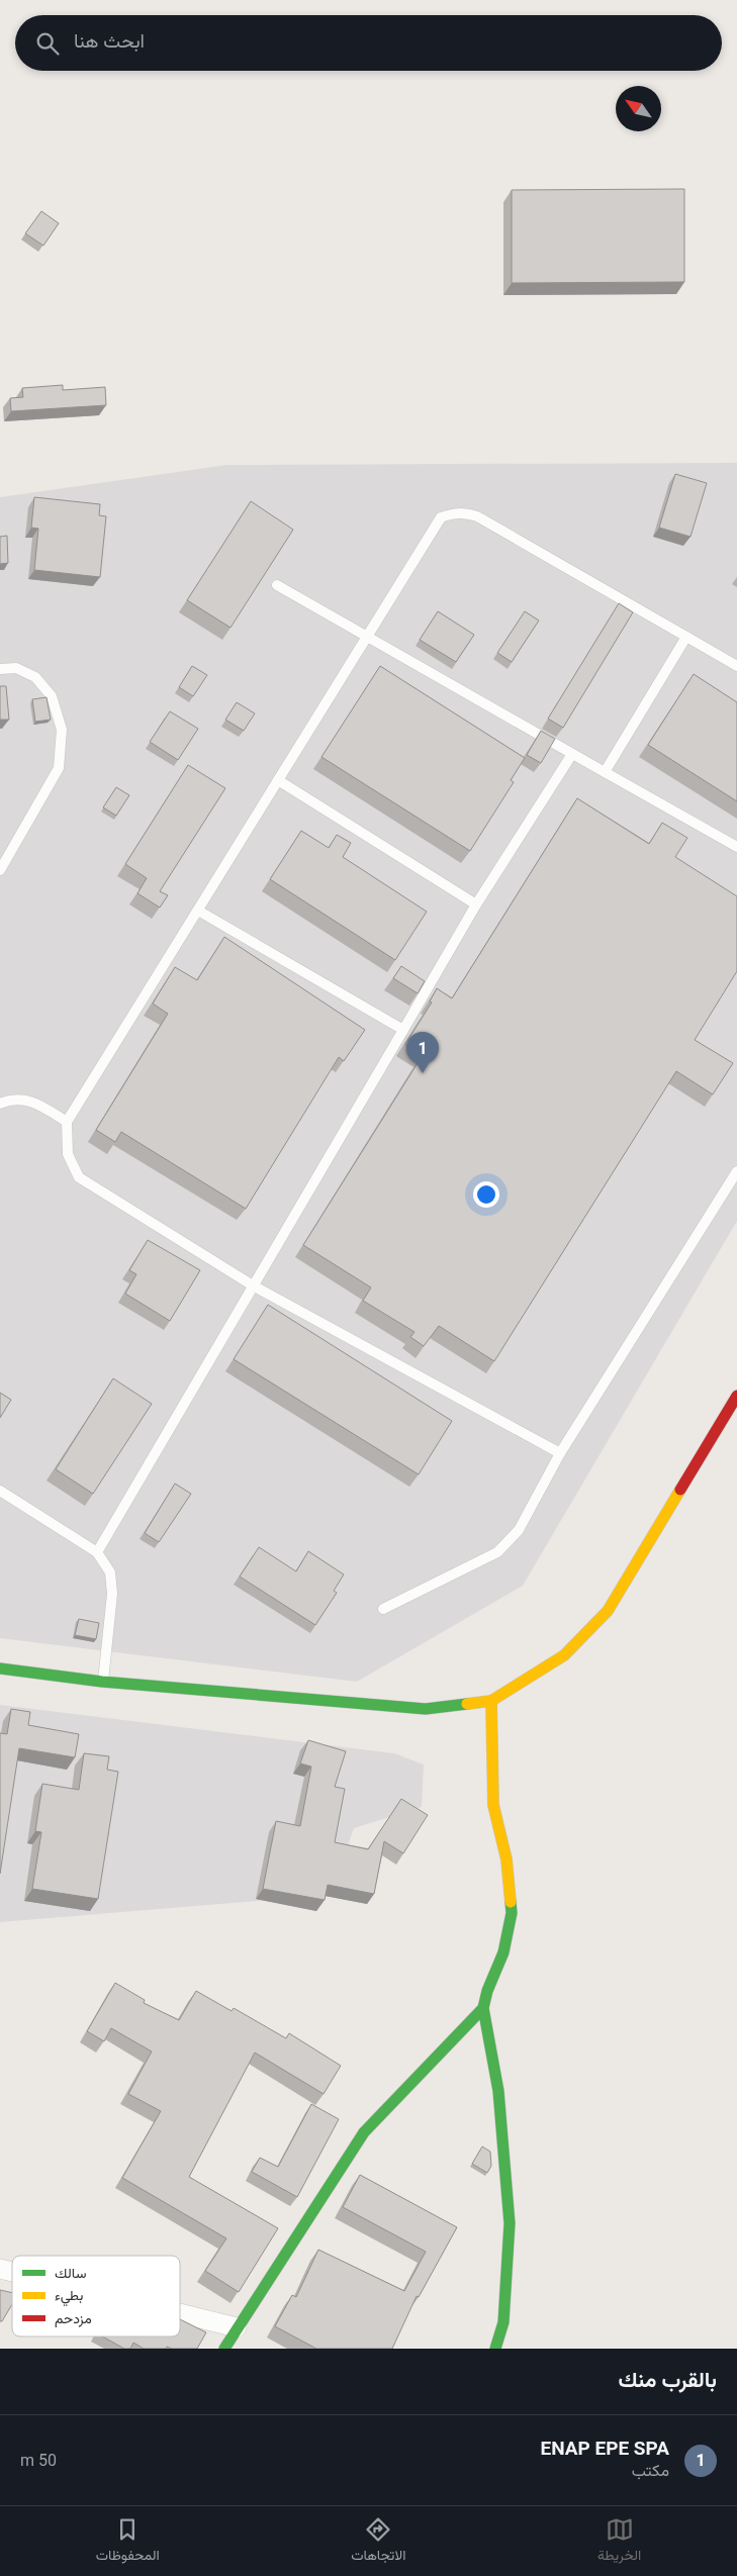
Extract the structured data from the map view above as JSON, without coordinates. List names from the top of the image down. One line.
{"legend":["سالك","بطيء","مزدحم"],"north":"top left","page":{"search":"ابحث هنا","pins":"1","heading":"بالقرب منك","list":[{"mark":"1","name":"ENAP EPE SPA","note":"مكتب","value":"50 m"}],"nav":["الخريطة","الاتجاهات","المحفوظات"]}}
